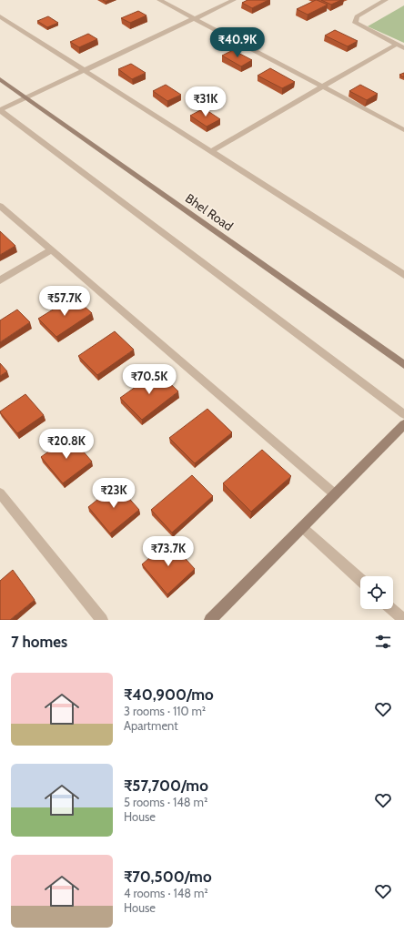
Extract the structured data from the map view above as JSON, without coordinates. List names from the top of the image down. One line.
{"streets":{"street":["Bhel Road"]},"page":{"price":["₹40.9K","₹31K","₹57.7K","₹70.5K","₹20.8K","₹23K","₹73.7K"],"heading":"7 homes","list":[{"name":"₹40,900/mo","note":"3 rooms · 110 m² · Apartment"},{"name":"₹57,700/mo","note":"5 rooms · 148 m² · House"},{"name":"₹70,500/mo","note":"4 rooms · 148 m² · House"}]}}
